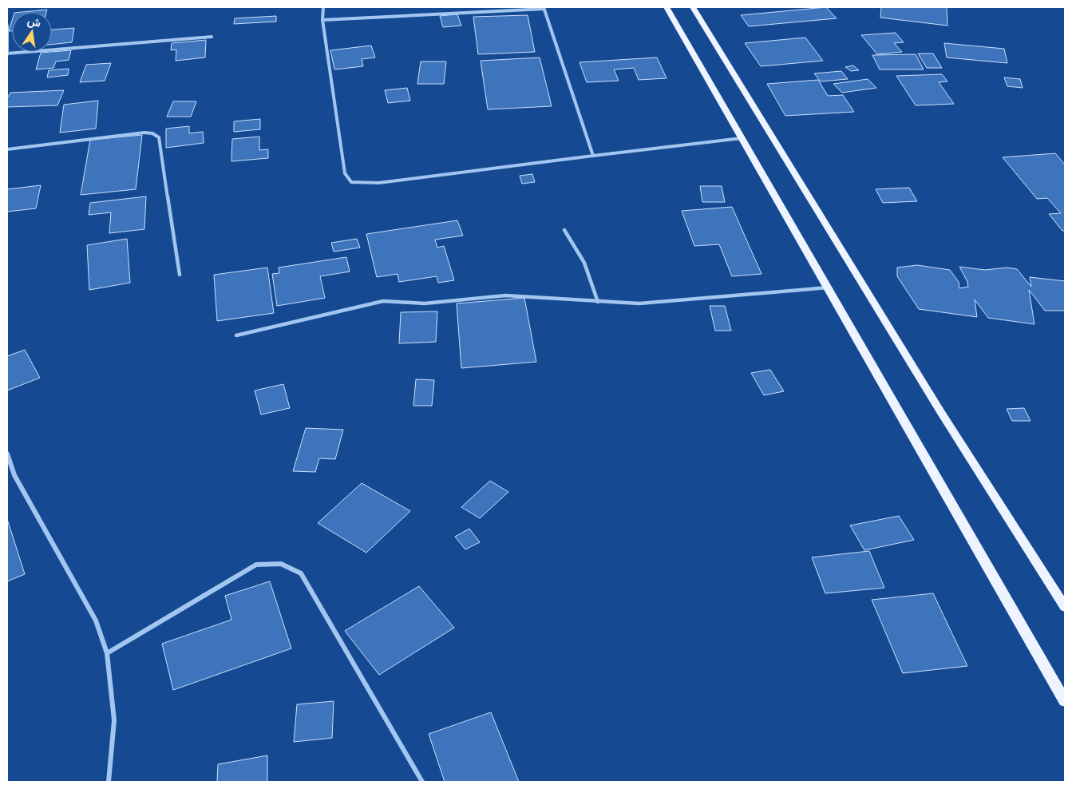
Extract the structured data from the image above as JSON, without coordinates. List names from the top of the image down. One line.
{"north":"top"}
